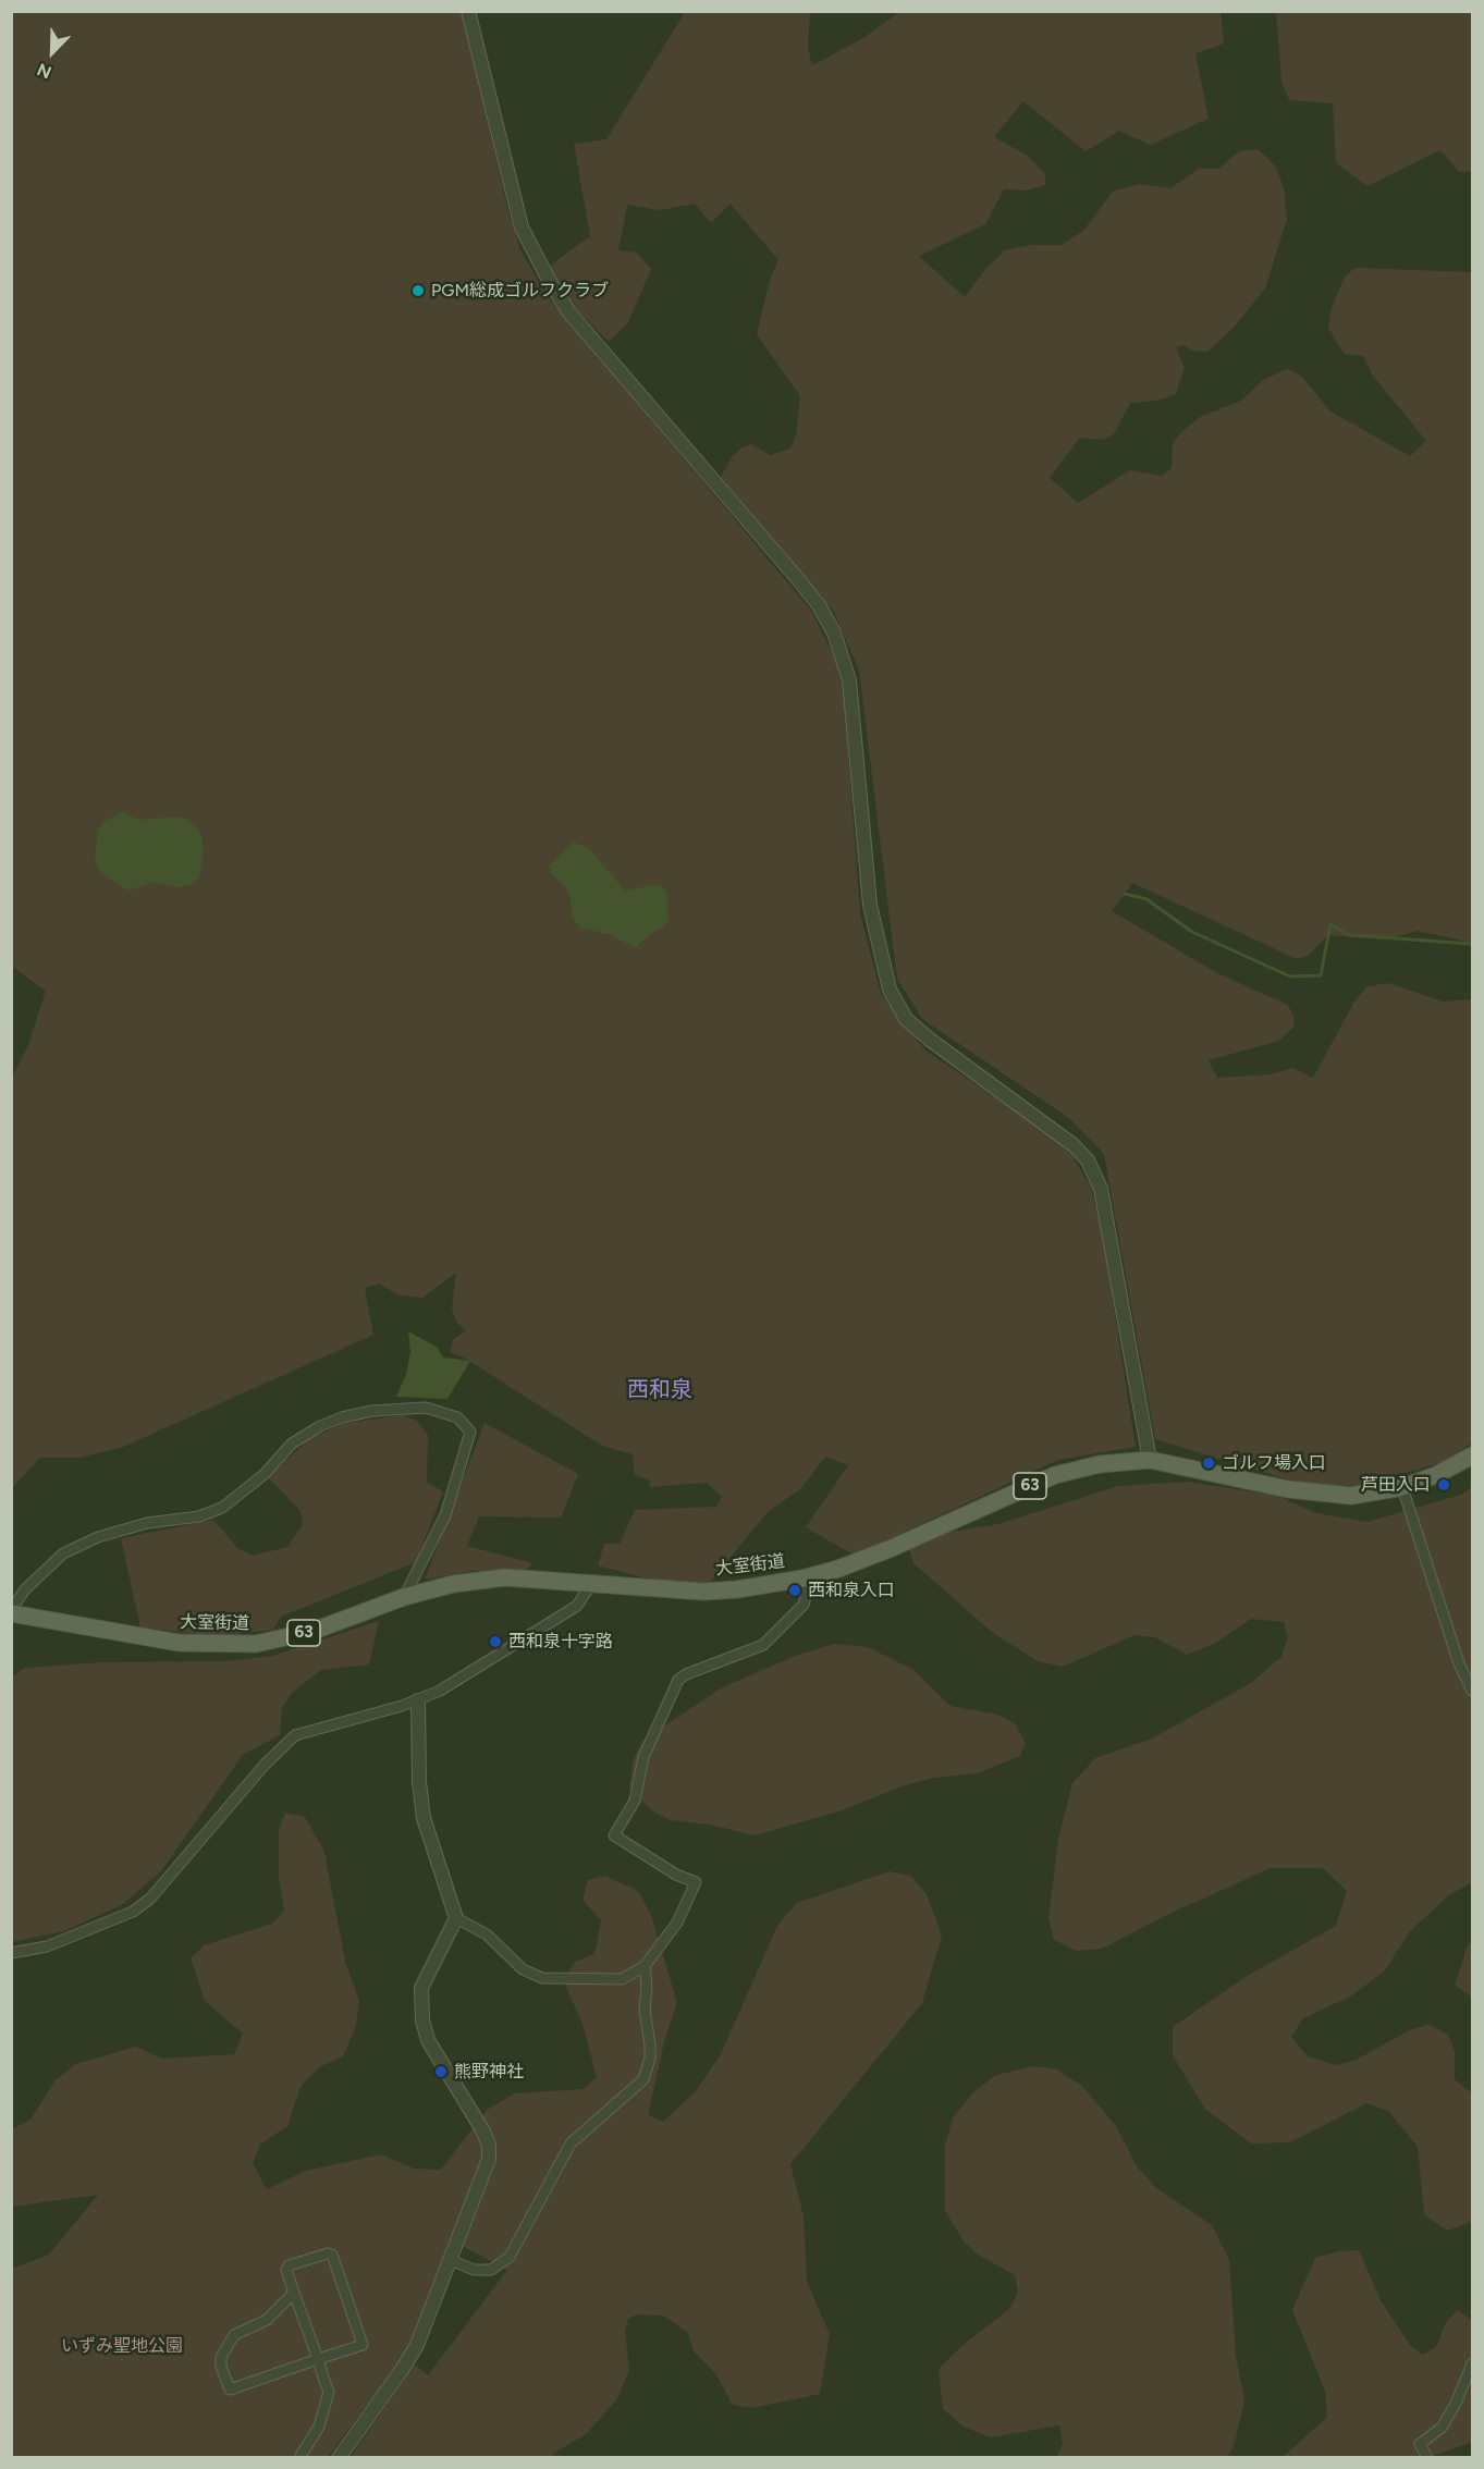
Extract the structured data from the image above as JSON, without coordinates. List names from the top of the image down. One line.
{"streets":{"main road":["63","大室街道"]},"districts":["西和泉"],"parks":["いずみ聖地公園"],"places":["PGM総成ゴルフクラブ","ゴルフ場入口","芦田入口","西和泉入口","西和泉十字路","熊野神社"],"north":"bottom left"}
